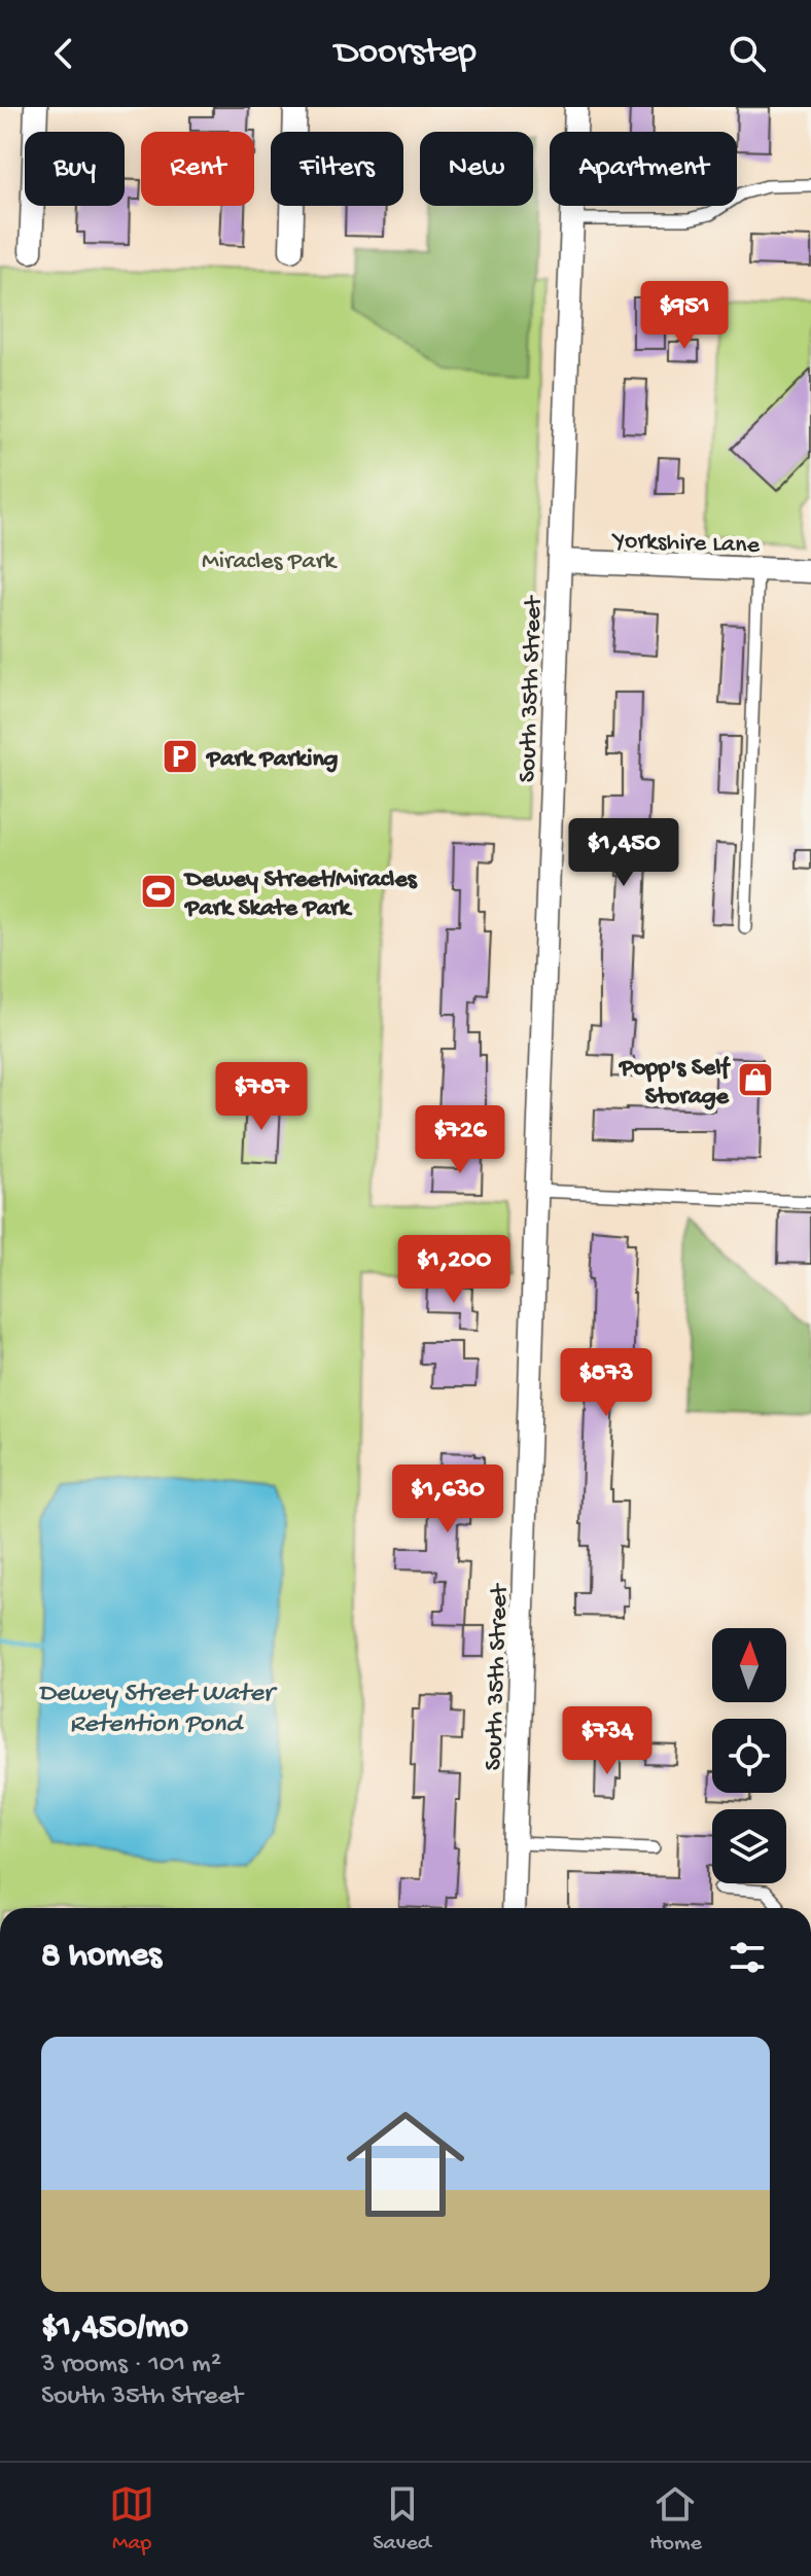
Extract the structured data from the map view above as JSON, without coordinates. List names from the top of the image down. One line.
{"streets":{"street":["Yorkshire Lane","South 35th Street"]},"crossings":[["Yorkshire Lane","South 35th Street"]],"water":["Dewey Street Water Retention Pond"],"parks":["Miracles Park"],"places":{"parking":["Park Parking"],"sports":["Dewey Street/Miracles Park Skate Park"],"shop":["Popp's Self Storage"]},"north":"top","page":{"header":"Doorstep","chip":["Buy","Rent","Filters","New","Apartment"],"price":["$951","$1,450","$787","$726","$1,200","$873","$1,630","$734"],"heading":"8 homes","list":[{"name":"$1,450/mo","note":"3 rooms · 101 m² · South 35th Street"}],"tabs":["Map","Saved","Home"]}}
